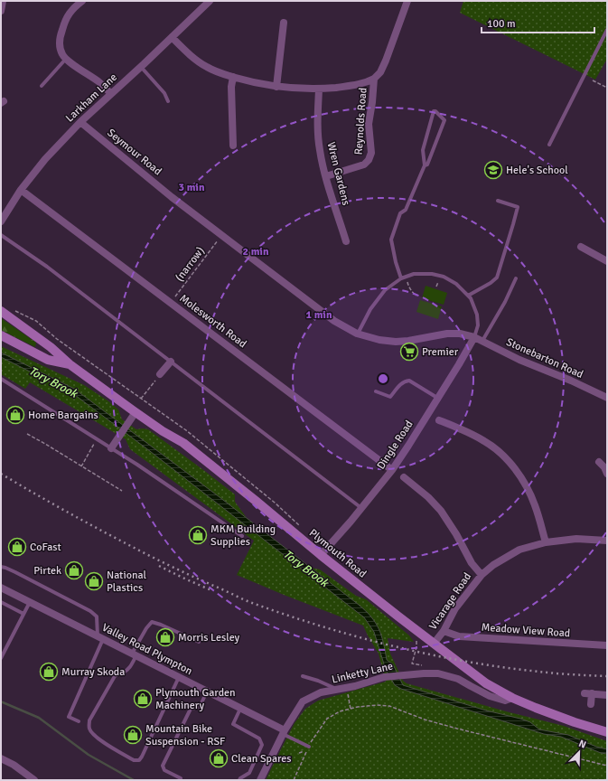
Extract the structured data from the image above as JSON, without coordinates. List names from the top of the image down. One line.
{"streets":{"main road":["Plymouth Road"],"street":["Larkham Lane","Reynolds Road","Seymour Road","Wren Gardens","Molesworth Road","Stonebarton Road","Dingle Road","Vicarage Road","Meadow View Road","Valley Road Plympton","Linketty Lane"],"path":["(narrow)"]},"crossings":[["Larkham Lane","Seymour Road"],["Larkham Lane","Molesworth Road"],["Reynolds Road","Wren Gardens"],["Seymour Road","(narrow)"],["Seymour Road","Stonebarton Road"],["Seymour Road","Dingle Road"],["(narrow)","Molesworth Road"],["Molesworth Road","Dingle Road"],["Stonebarton Road","Dingle Road"],["Dingle Road","Plymouth Road"],["Plymouth Road","Vicarage Road"],["Plymouth Road","Linketty Lane"],["Vicarage Road","Meadow View Road"],["Valley Road Plympton","Linketty Lane"]],"water":["Tory Brook"],"places":{"school or university":["Hele's School"],"supermarket":["Premier"],"shop":["Home Bargains","MKM Building Supplies","CoFast","Pirtek","National Plastics","Morris Lesley","Murray Skoda","Plymouth Garden Machinery","Mountain Bike Suspension - RSF","Clean Spares"]},"scale_bar":"100 m","north":"top right","rings":["3 min","2 min","1 min"]}
